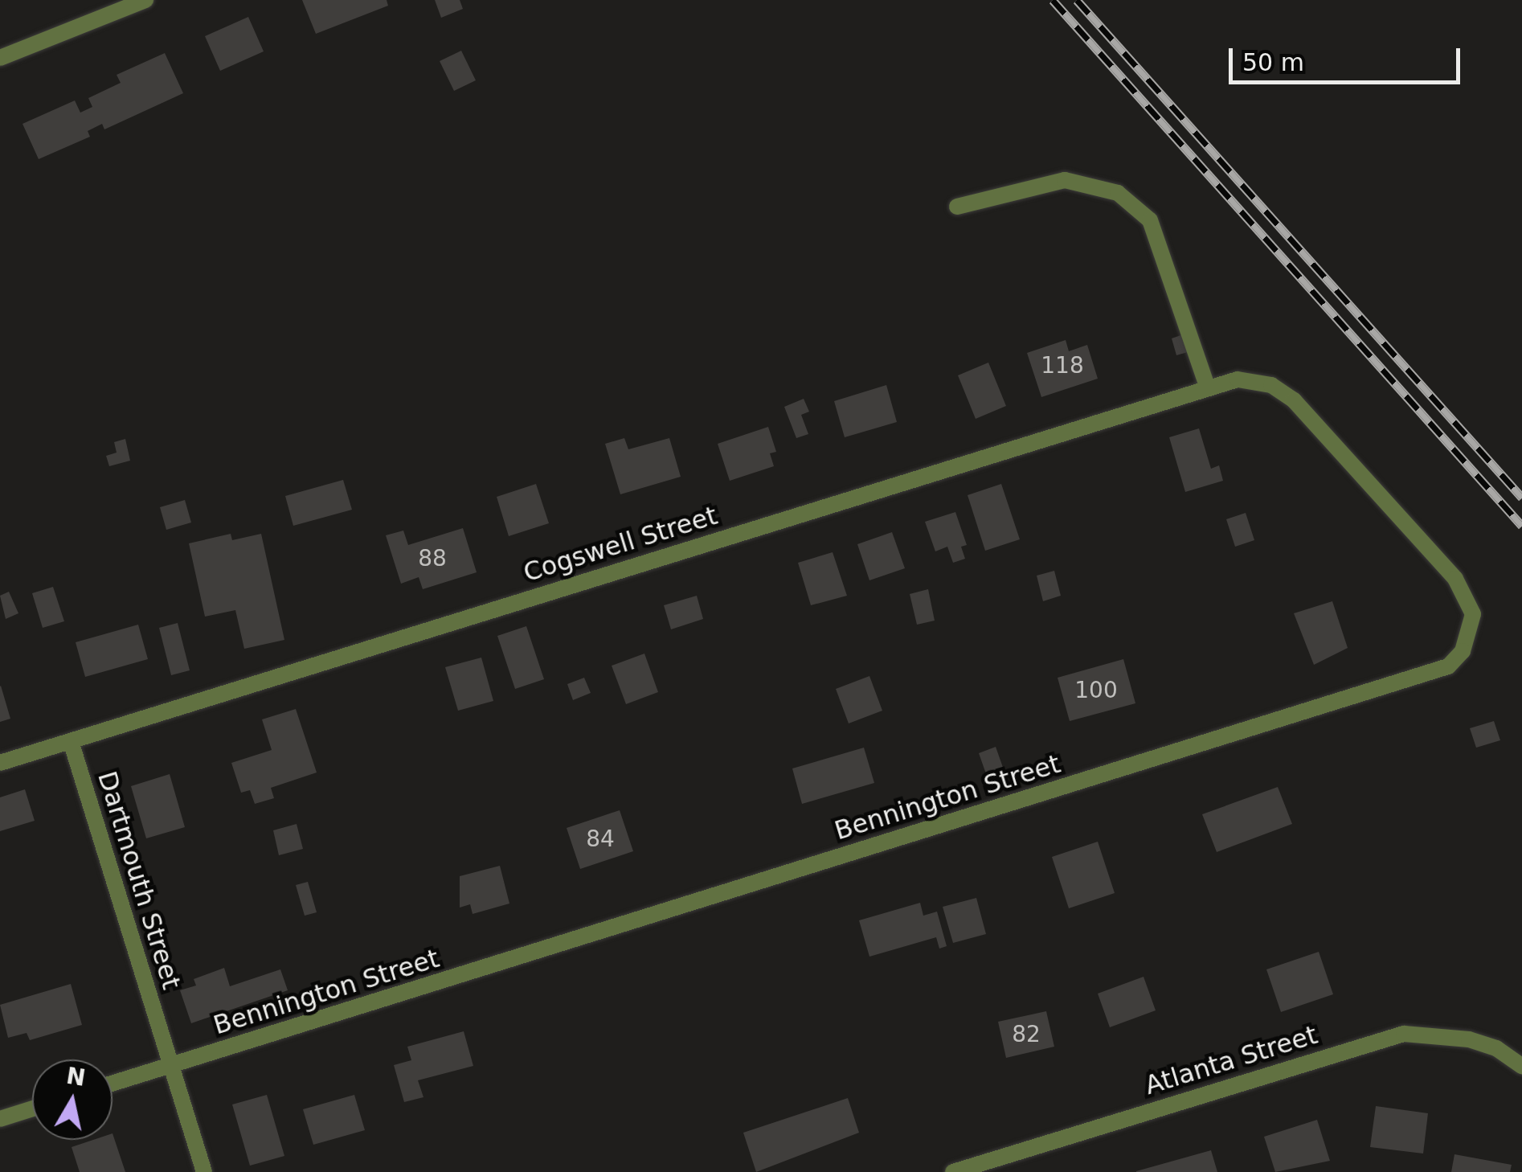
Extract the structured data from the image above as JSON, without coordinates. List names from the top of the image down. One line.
{"streets":{"street":["Cogswell Street","Bennington Street","Dartmouth Street","Atlanta Street"]},"crossings":[["Cogswell Street","Bennington Street"],["Cogswell Street","Dartmouth Street"],["Bennington Street","Dartmouth Street"]],"house_numbers":["118","88","100","84","82"],"scale_bar":"50 m","north":"top"}
